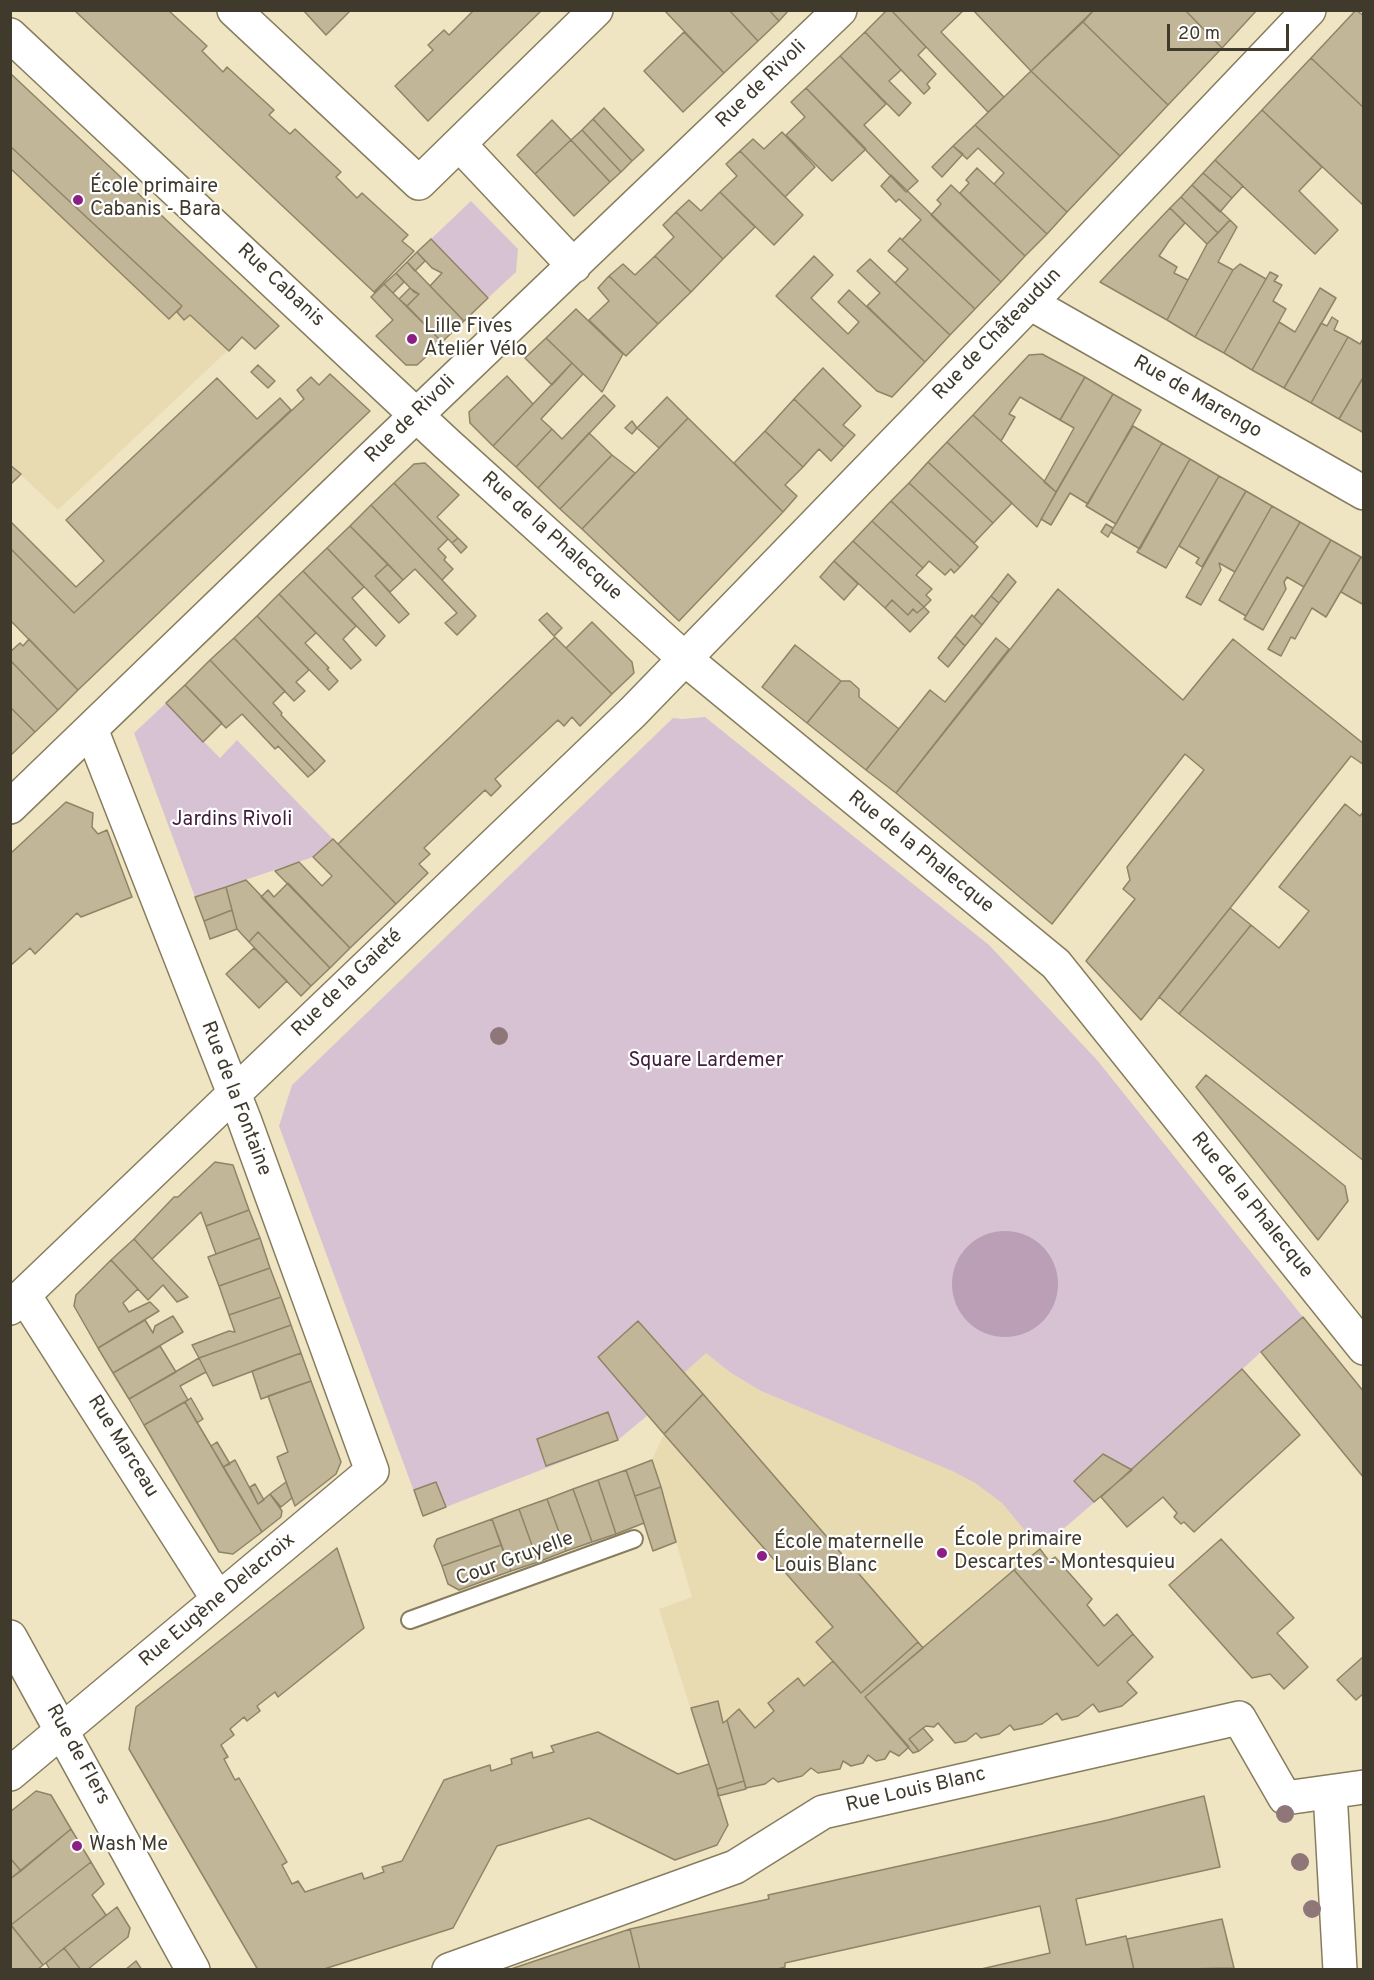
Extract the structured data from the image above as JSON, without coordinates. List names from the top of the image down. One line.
{"streets":{"street":["Rue de Rivoli","Rue Cabanis","Rue de Châteaudun","Rue de Marengo","Rue de la Phalecque","Rue de la Gaieté","Rue de la Fontaine","Rue Marceau","Rue Eugène Delacroix","Rue de Flers","Rue Louis Blanc"],"lane":["Cour Gruyelle"]},"crossings":[["Rue de Rivoli","Rue Cabanis"],["Rue de Rivoli","Rue de la Phalecque"],["Rue de Rivoli","Rue de la Fontaine"],["Rue Cabanis","Rue de la Phalecque"],["Rue de Châteaudun","Rue de Marengo"],["Rue de Châteaudun","Rue de la Phalecque"],["Rue de Châteaudun","Rue de la Gaieté"],["Rue de la Phalecque","Rue de la Gaieté"],["Rue de la Gaieté","Rue de la Fontaine"],["Rue de la Gaieté","Rue Marceau"],["Rue de la Fontaine","Rue Eugène Delacroix"],["Rue Marceau","Rue Eugène Delacroix"],["Rue Eugène Delacroix","Rue de Flers"]],"parks":["Jardins Rivoli","Square Lardemer"],"places":["École primaire Cabanis - Bara","Lille Fives Atelier Vélo","École primaire Descartes - Montesquieu","École maternelle Louis Blanc","Wash Me"],"scale_bar":"20 m"}
